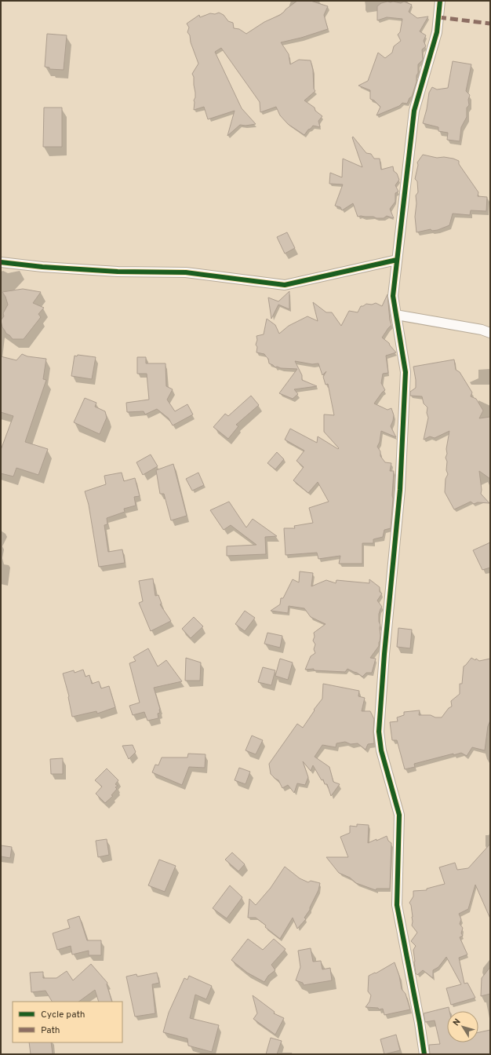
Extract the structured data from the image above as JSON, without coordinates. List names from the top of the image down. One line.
{"legend":["Cycle path","Path"],"north":"top left"}
